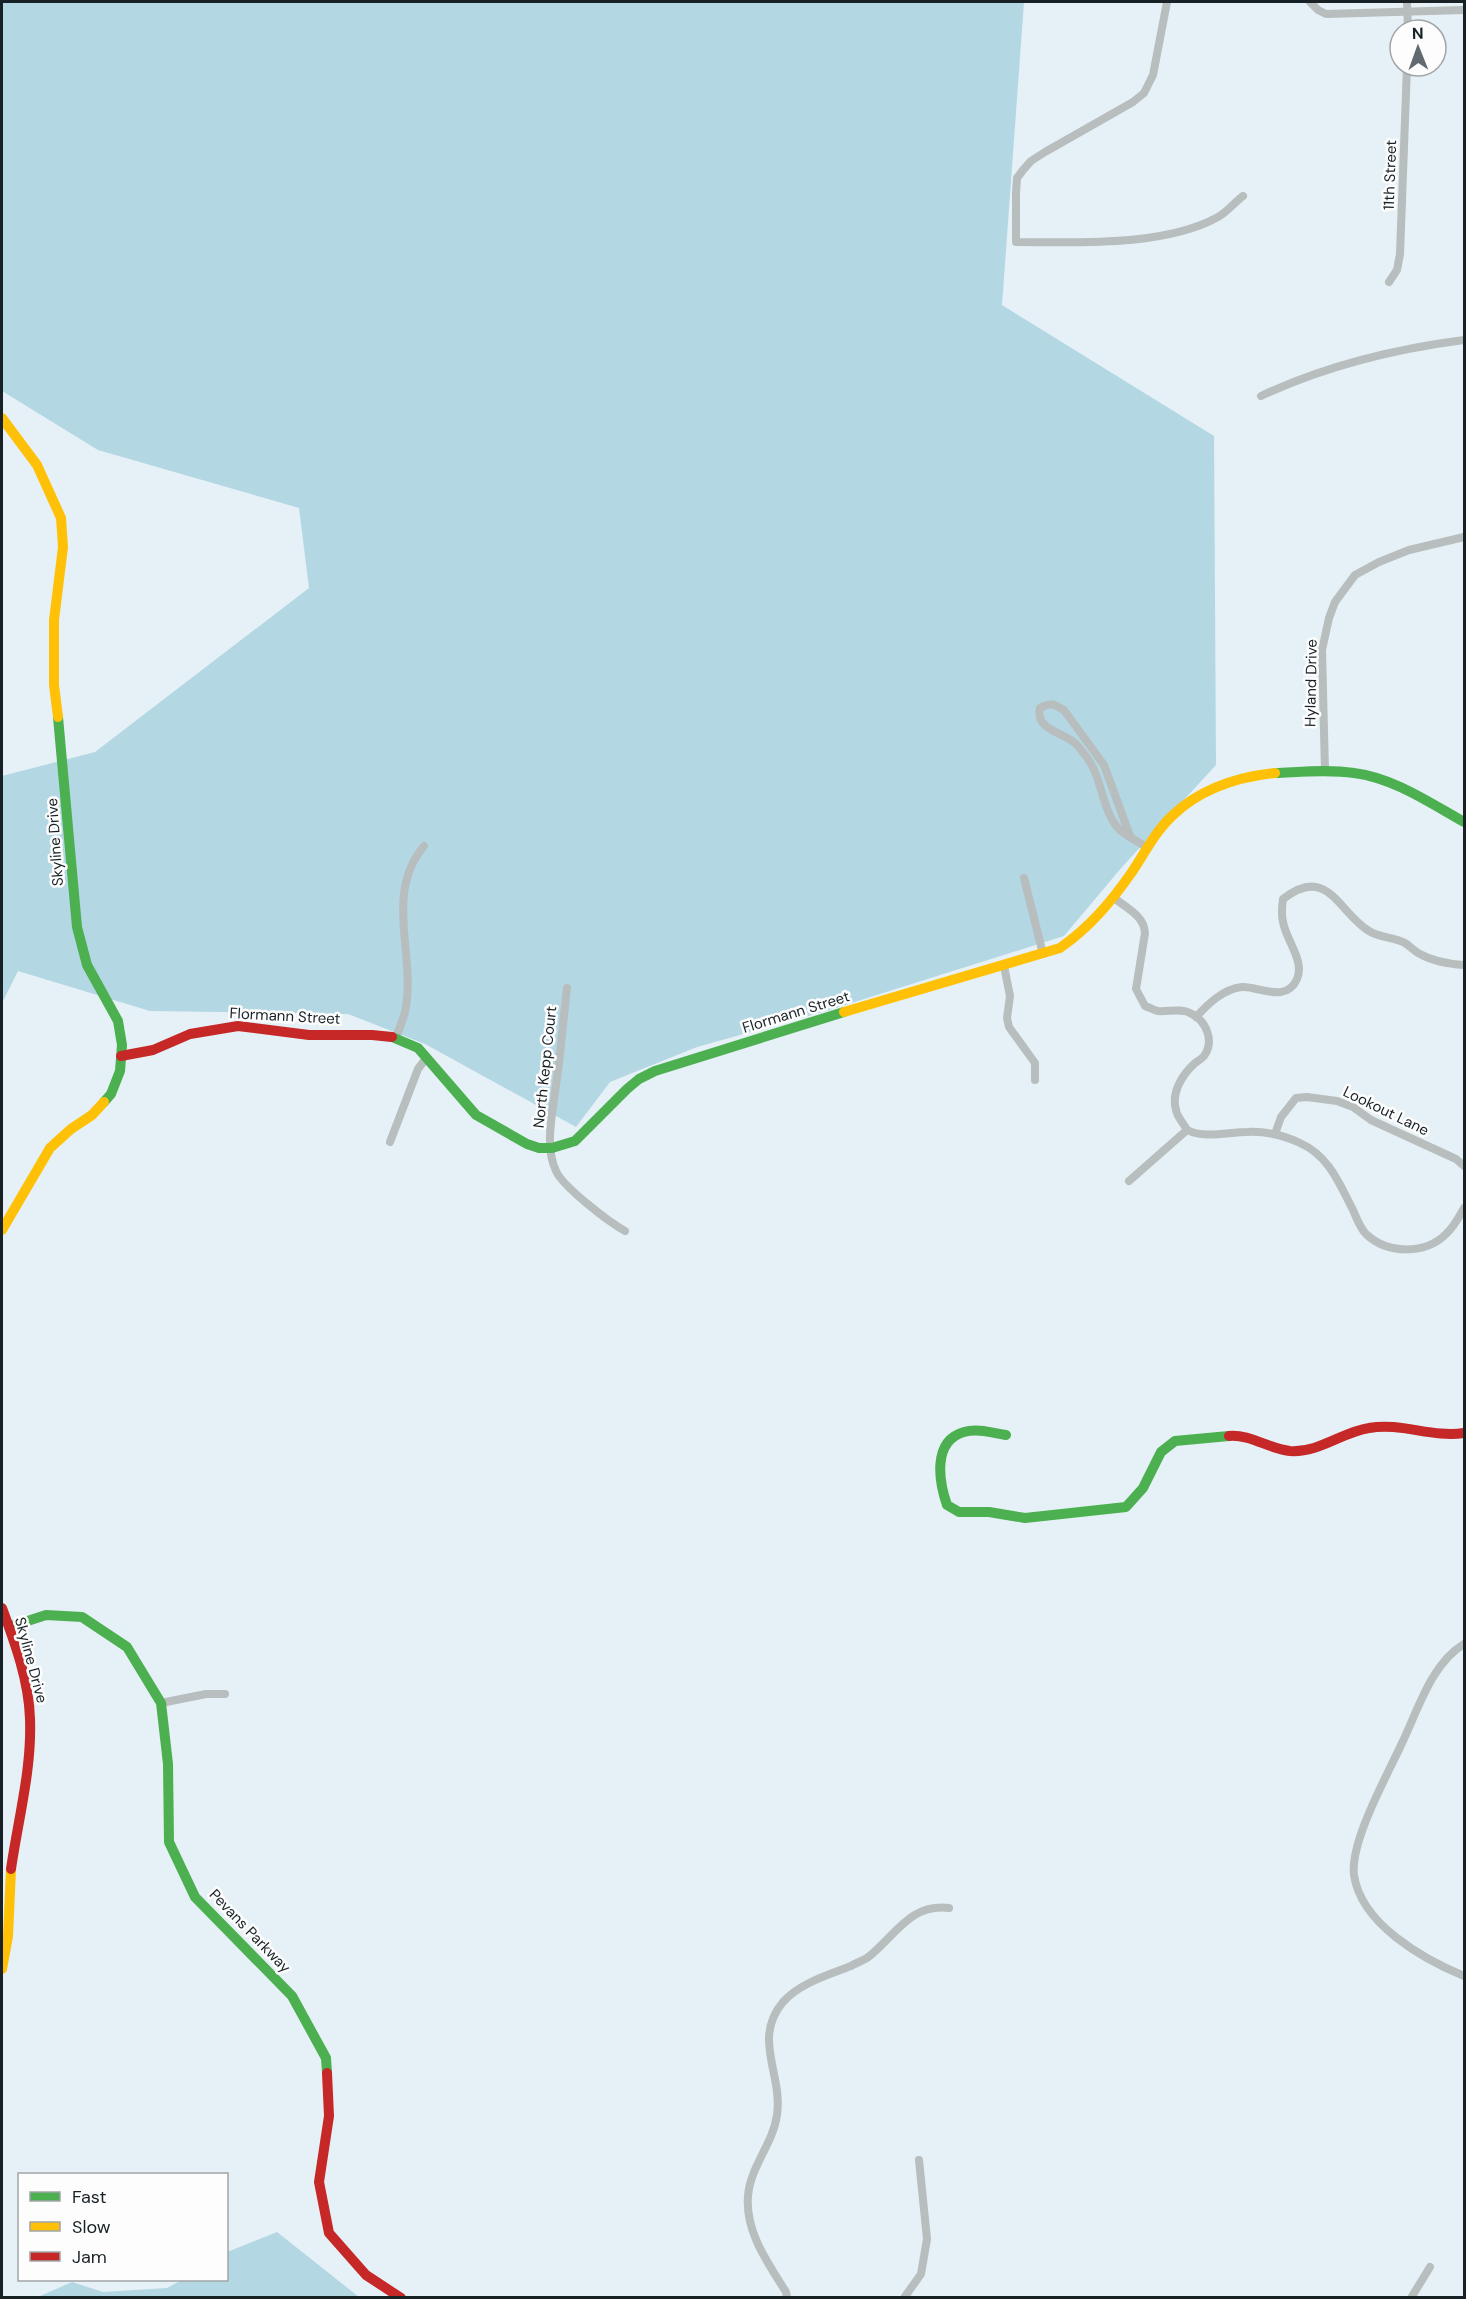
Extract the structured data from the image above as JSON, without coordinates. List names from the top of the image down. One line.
{"streets":{"street":["11th Street","Hyland Drive","Skyline Drive","Flormann Street","North Kepp Court","Lookout Lane","Pevans Parkway"]},"crossings":[["Hyland Drive","Flormann Street"],["Skyline Drive","Flormann Street"],["Skyline Drive","Pevans Parkway"],["Flormann Street","North Kepp Court"]],"legend":["Fast","Slow","Jam"],"north":"top"}
